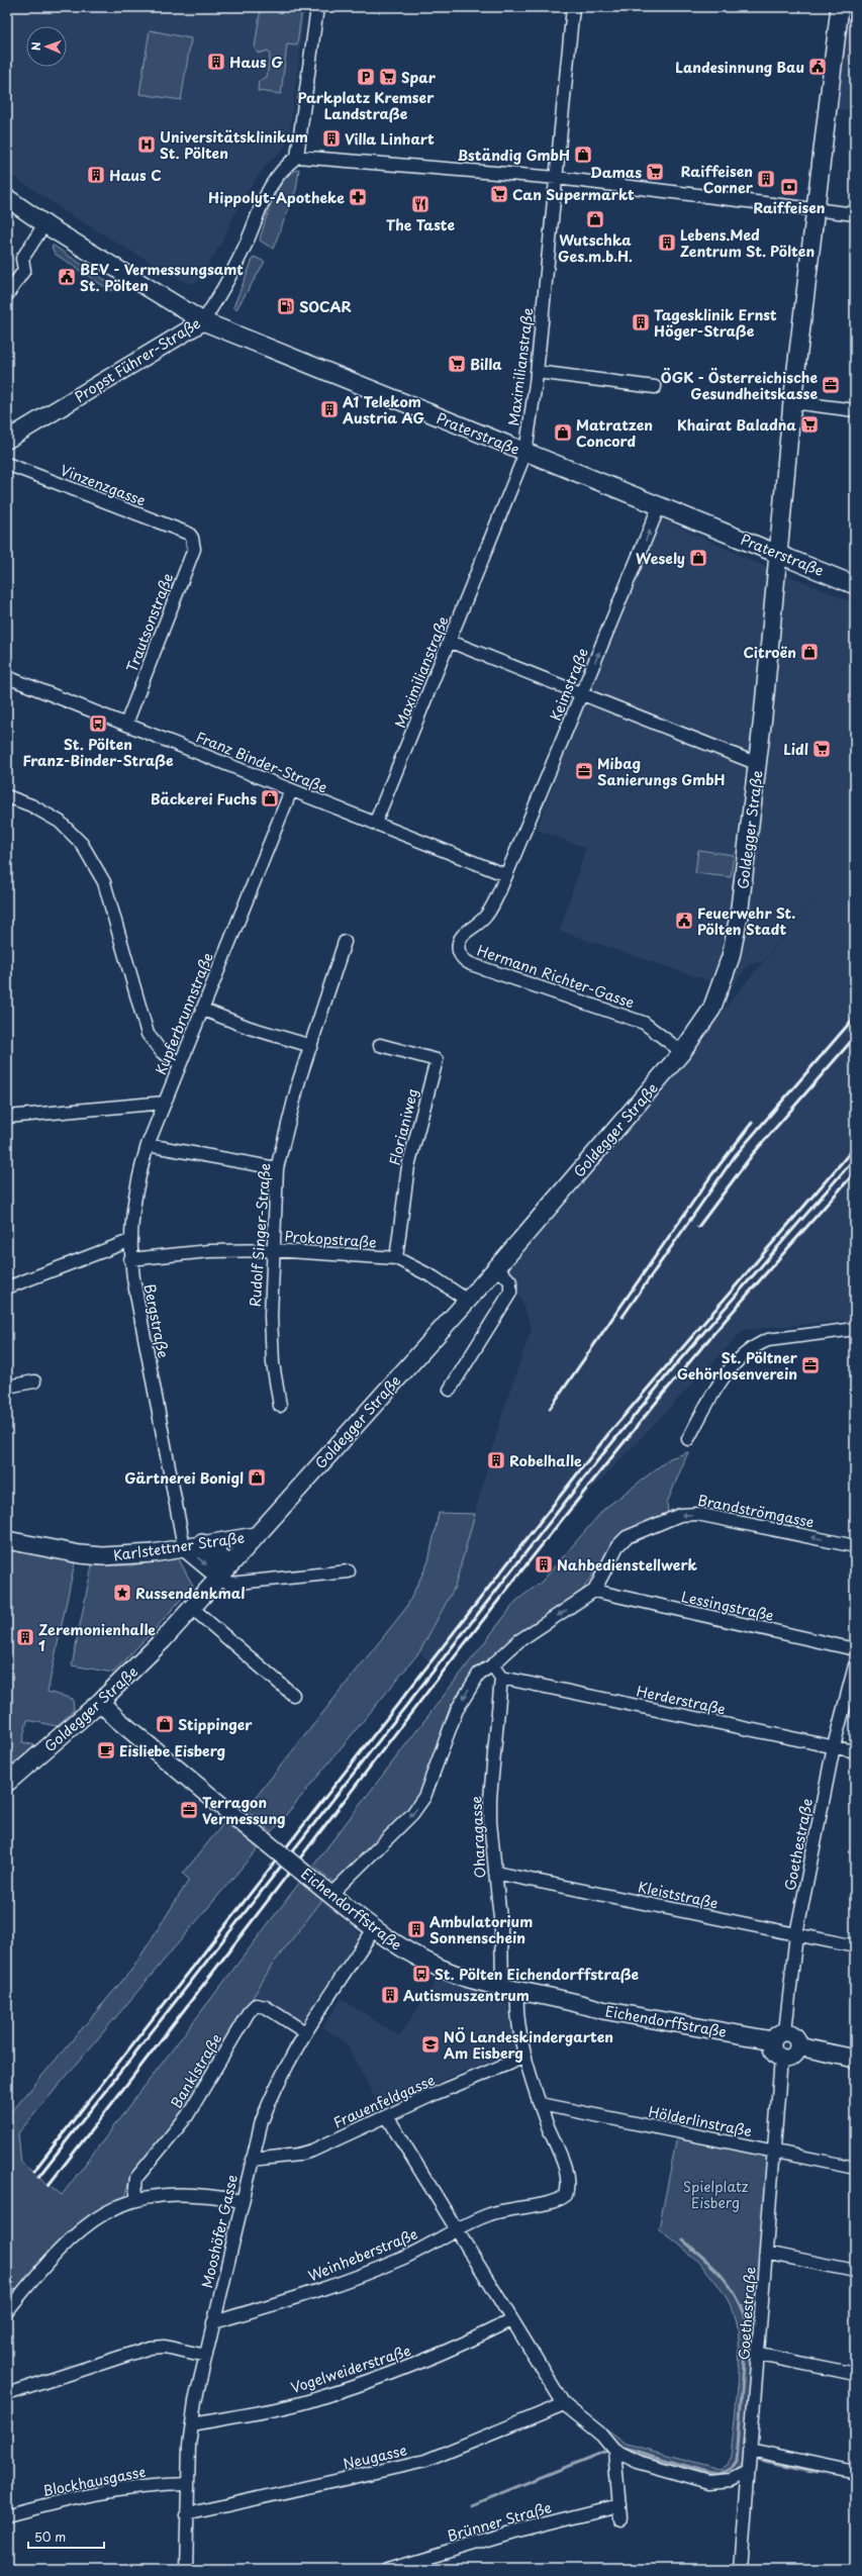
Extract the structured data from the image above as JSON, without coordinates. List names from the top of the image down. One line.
{"streets":{"main road":["Propst Führer-Straße","Praterstraße","Goldegger Straße","Karlstettner Straße","Eichendorffstraße"],"street":["Maximilianstraße","Vinzenzgasse","Trautsonstraße","Keimstraße","Franz Binder-Straße","Hermann Richter-Gasse","Kupferbrunnstraße","Florianiweg","Rudolf Singer-Straße","Prokopstraße","Bergstraße","Brandströmgasse","Lessingstraße","Herderstraße","Oharagasse","Goethestraße","Kleiststraße","Banklstraße","Frauenfeldgasse","Hölderlinstraße","Mooshöfer Gasse","Weinheberstraße","Vogelweiderstraße","Neugasse","Blockhausgasse","Brünner Straße"]},"crossings":[["Propst Führer-Straße","Praterstraße"],["Maximilianstraße","Praterstraße"],["Maximilianstraße","Franz Binder-Straße"],["Praterstraße","Keimstraße"],["Praterstraße","Goldegger Straße"],["Vinzenzgasse","Trautsonstraße"],["Trautsonstraße","Franz Binder-Straße"],["Keimstraße","Franz Binder-Straße"],["Keimstraße","Hermann Richter-Gasse"],["Franz Binder-Straße","Hermann Richter-Gasse"],["Franz Binder-Straße","Kupferbrunnstraße"],["Goldegger Straße","Hermann Richter-Gasse"],["Goldegger Straße","Prokopstraße"],["Goldegger Straße","Karlstettner Straße"],["Goldegger Straße","Eichendorffstraße"],["Kupferbrunnstraße","Bergstraße"],["Florianiweg","Prokopstraße"],["Rudolf Singer-Straße","Prokopstraße"],["Prokopstraße","Bergstraße"],["Bergstraße","Karlstettner Straße"],["Brandströmgasse","Lessingstraße"],["Herderstraße","Oharagasse"],["Herderstraße","Goethestraße"],["Oharagasse","Kleiststraße"],["Oharagasse","Eichendorffstraße"],["Oharagasse","Frauenfeldgasse"],["Oharagasse","Hölderlinstraße"],["Oharagasse","Weinheberstraße"],["Goethestraße","Kleiststraße"],["Goethestraße","Eichendorffstraße"],["Goethestraße","Hölderlinstraße"],["Eichendorffstraße","Mooshöfer Gasse"],["Banklstraße","Mooshöfer Gasse"],["Frauenfeldgasse","Mooshöfer Gasse"],["Mooshöfer Gasse","Weinheberstraße"],["Mooshöfer Gasse","Vogelweiderstraße"],["Mooshöfer Gasse","Neugasse"],["Mooshöfer Gasse","Blockhausgasse"]],"one_way":["Keimstraße","Brandströmgasse"],"parks":["Spielplatz Eisberg"],"places":{"building":["Haus G","Villa Linhart","Haus C","Raiffeisen Corner","Lebens.Med Zentrum St. Pölten","Tagesklinik Ernst Höger-Straße","A1 Telekom Austria AG","Robelhalle","Nahbedienstellwerk","Zeremonienhalle 1","Ambulatorium Sonnenschein","Autismuszentrum"],"public building":["Landesinnung Bau","BEV - Vermessungsamt St. Pölten","Feuerwehr St. Pölten Stadt"],"parking":["Parkplatz Kremser Landstraße"],"supermarket":["Spar","Damas","Can Supermarkt","Billa","Khairat Baladna","Lidl"],"hospital":["Universitätsklinikum St. Pölten"],"shop":["Bständig GmbH","Wutschka Ges.m.b.H.","Matratzen Concord","Wesely","Citroën","Bäckerei Fuchs","Gärtnerei Bonigl","Stippinger"],"bank":["Raiffeisen"],"pharmacy":["Hippolyt-Apotheke"],"restaurant":["The Taste"],"fuel station":["SOCAR"],"office":["ÖGK - Österreichische Gesundheitskasse","Mibag Sanierungs GmbH","St. Pöltner Gehörlosenverein","Terragon Vermessung"],"bus stop":["St. Pölten Franz-Binder-Straße","St. Pölten Eichendorffstraße"],"place":["Russendenkmal"],"cafe":["Eisliebe Eisberg"],"school or university":["NÖ Landeskindergarten Am Eisberg"]},"scale_bar":"50 m","north":"left"}
